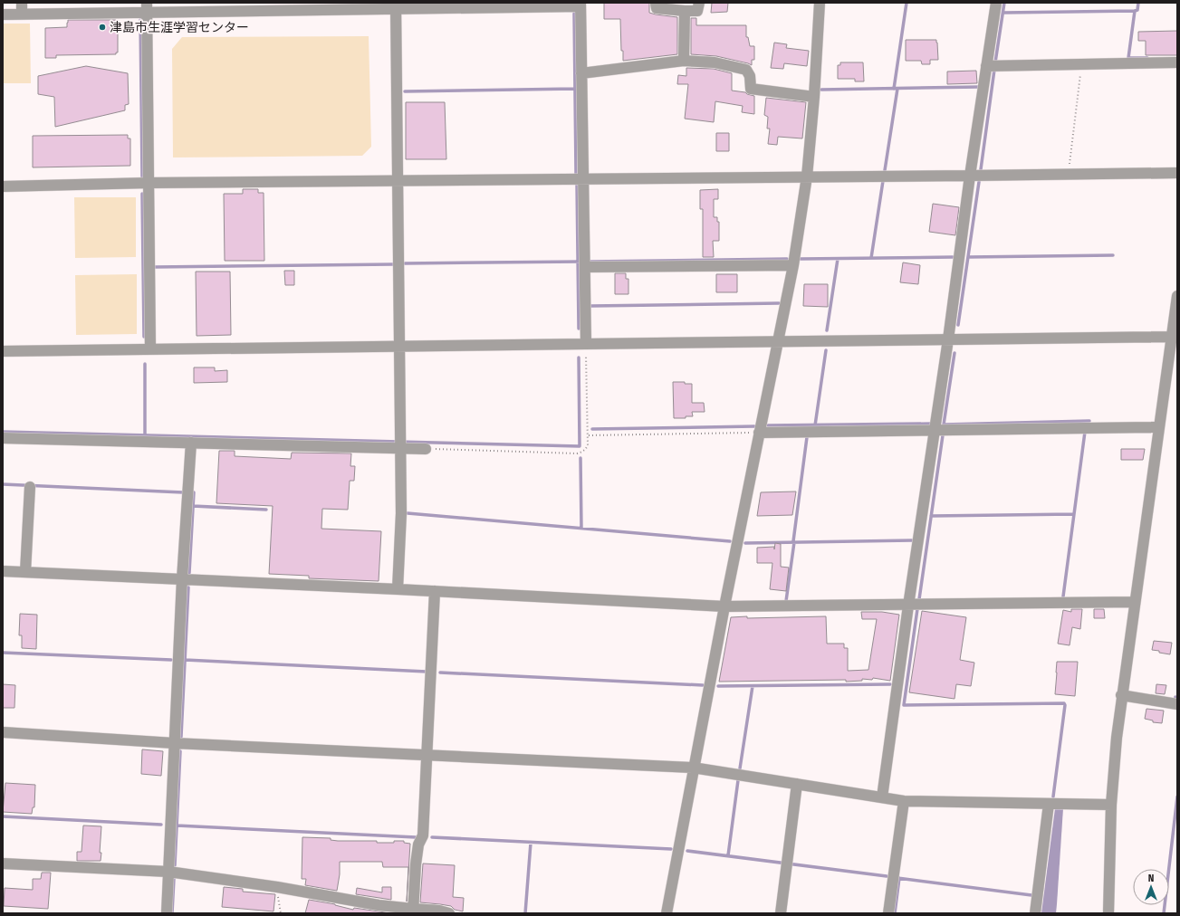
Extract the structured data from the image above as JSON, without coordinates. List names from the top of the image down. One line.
{"places":["津島市生涯学習センター"],"north":"top"}
